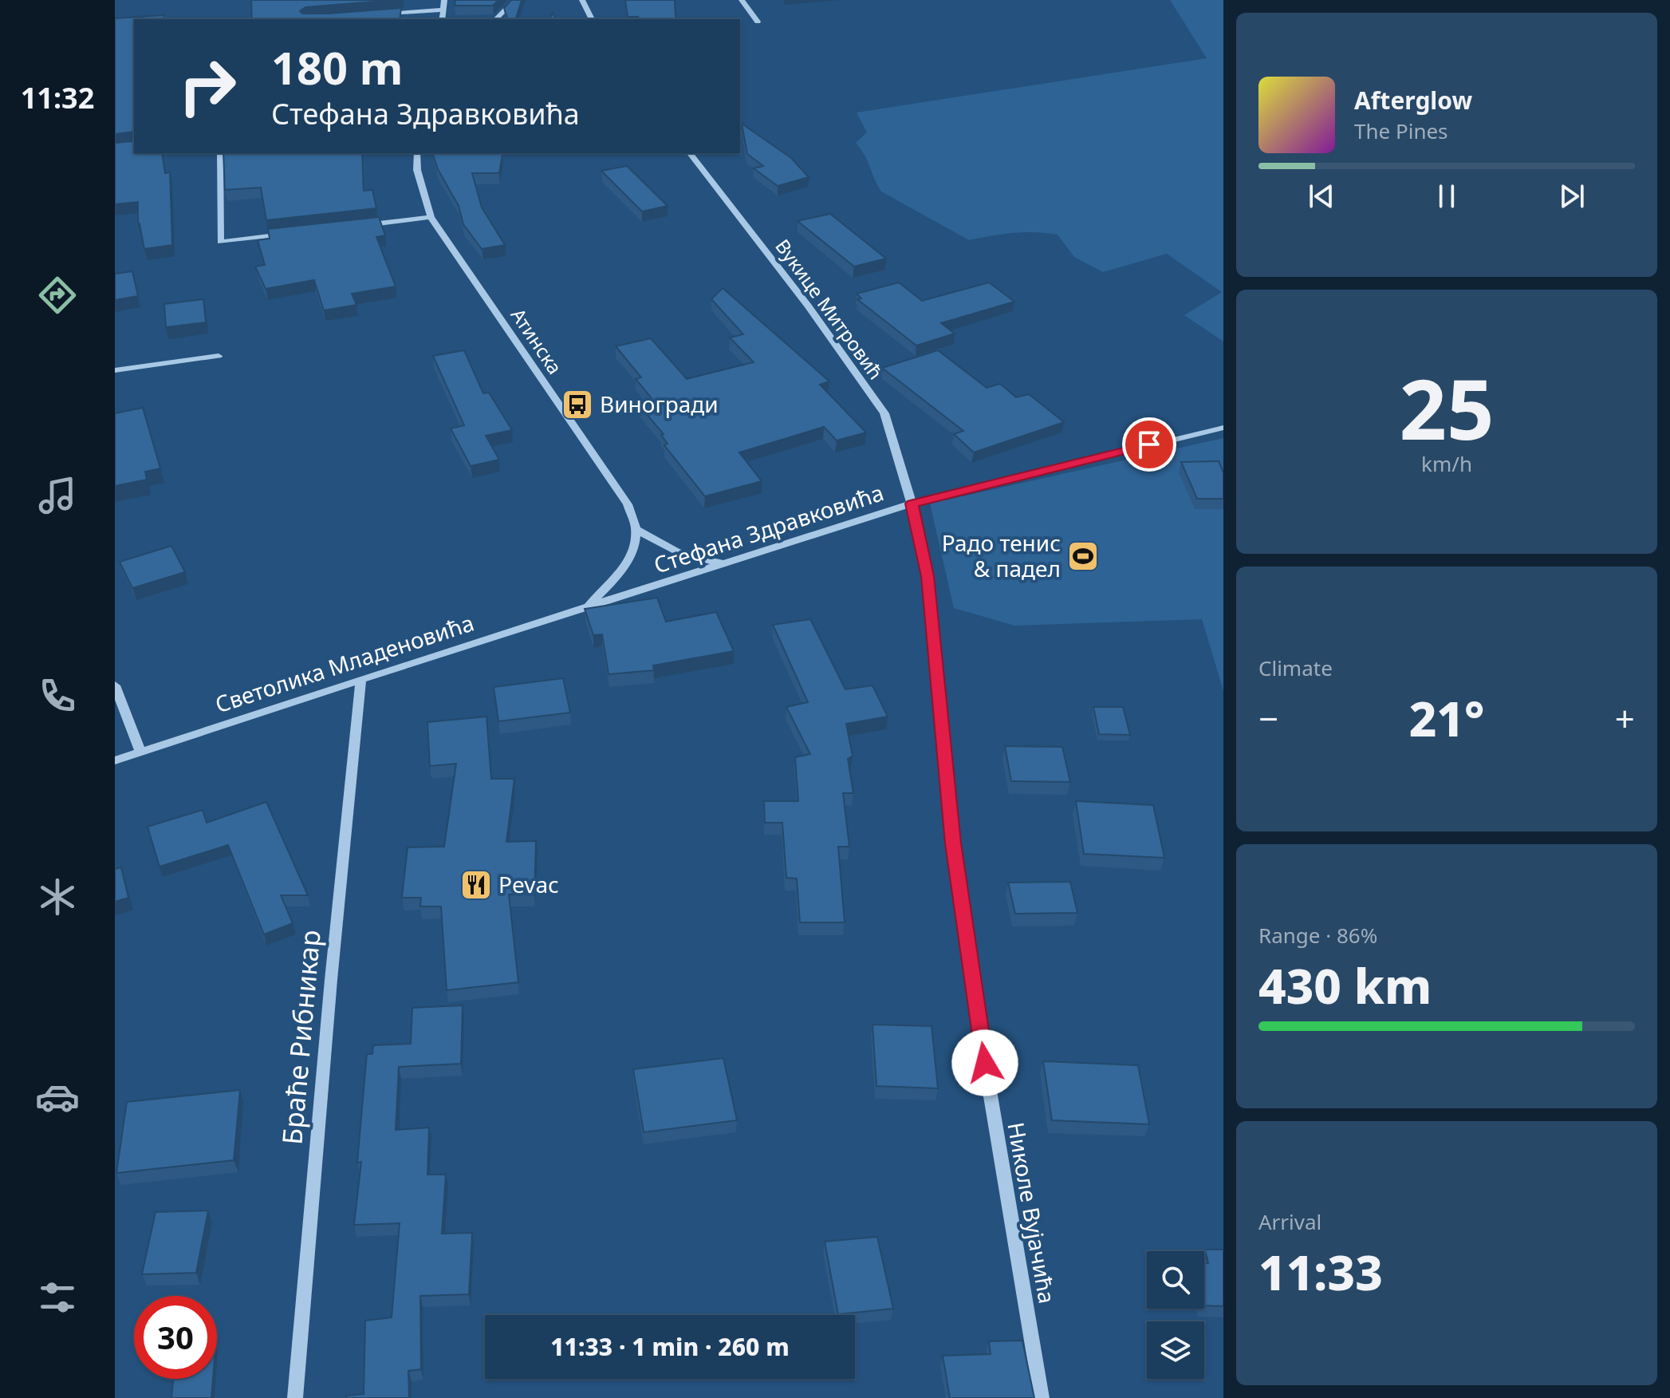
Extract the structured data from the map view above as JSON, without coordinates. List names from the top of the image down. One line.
{"streets":{"street":["Вукице Митровић","Атинска","Стефана Здравковића","Светолика Младеновића","Браће Рибникар","Николе Вујачића"]},"crossings":[["Вукице Митровић","Стефана Здравковића"],["Вукице Митровић","Николе Вујачића"],["Стефана Здравковића","Светолика Младеновића"],["Стефана Здравковића","Николе Вујачића"],["Светолика Младеновића","Браће Рибникар"]],"places":{"bus stop":["Виногради"],"sports":["Радо тенис & падел"],"restaurant":["Pevac"]},"page":{"tabs":"11:32","turn":["180 m","Стефана Здравковића"],"song":["Afterglow","The Pines"],"tile":[["25","km/h"],"Climate",["Range · 86%","430 km"],["Arrival","11:33"]],"heat":["−","21°","+"],"limit":"30","trip":"11:33 · 1 min · 260 m"}}
